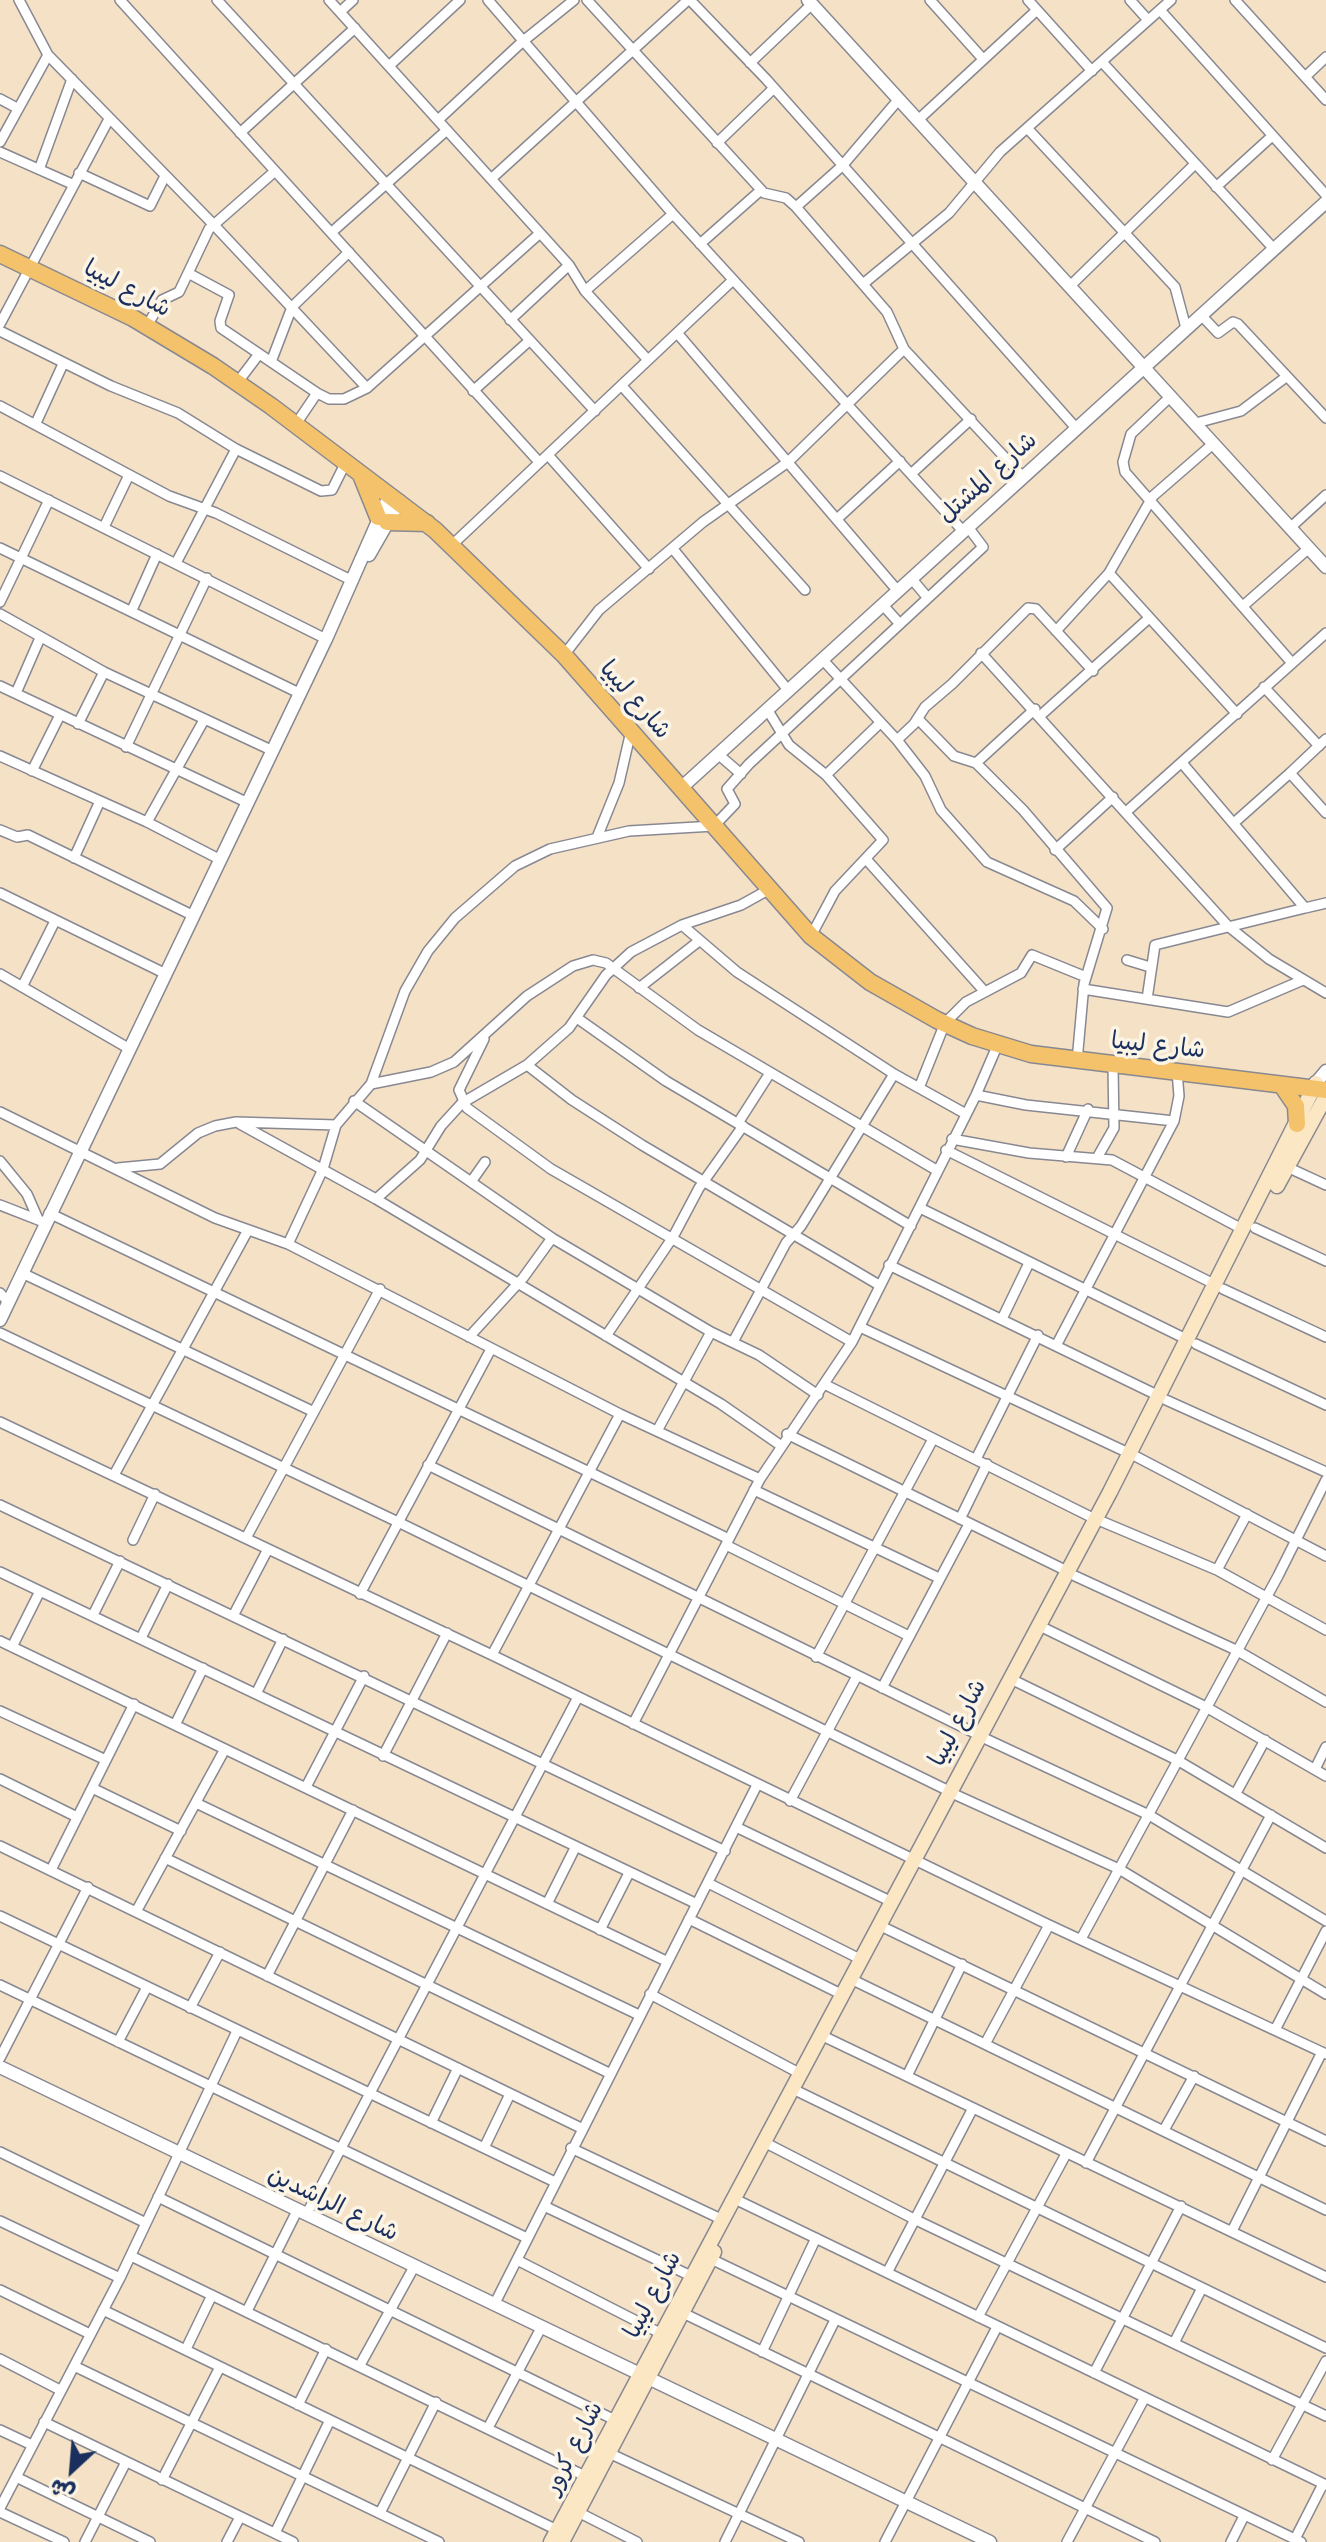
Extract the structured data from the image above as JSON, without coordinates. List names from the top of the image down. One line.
{"streets":{"highway":["شارع ليبيا"],"main road":["شارع كرور"],"street":["شارع المشتل","شارع الراشدين"]},"crossings":[["شارع ليبيا","شارع المشتل"],["شارع ليبيا","شارع الراشدين"],["شارع ليبيا","شارع كرور"],["شارع الراشدين","شارع كرور"]],"north":"bottom left"}
